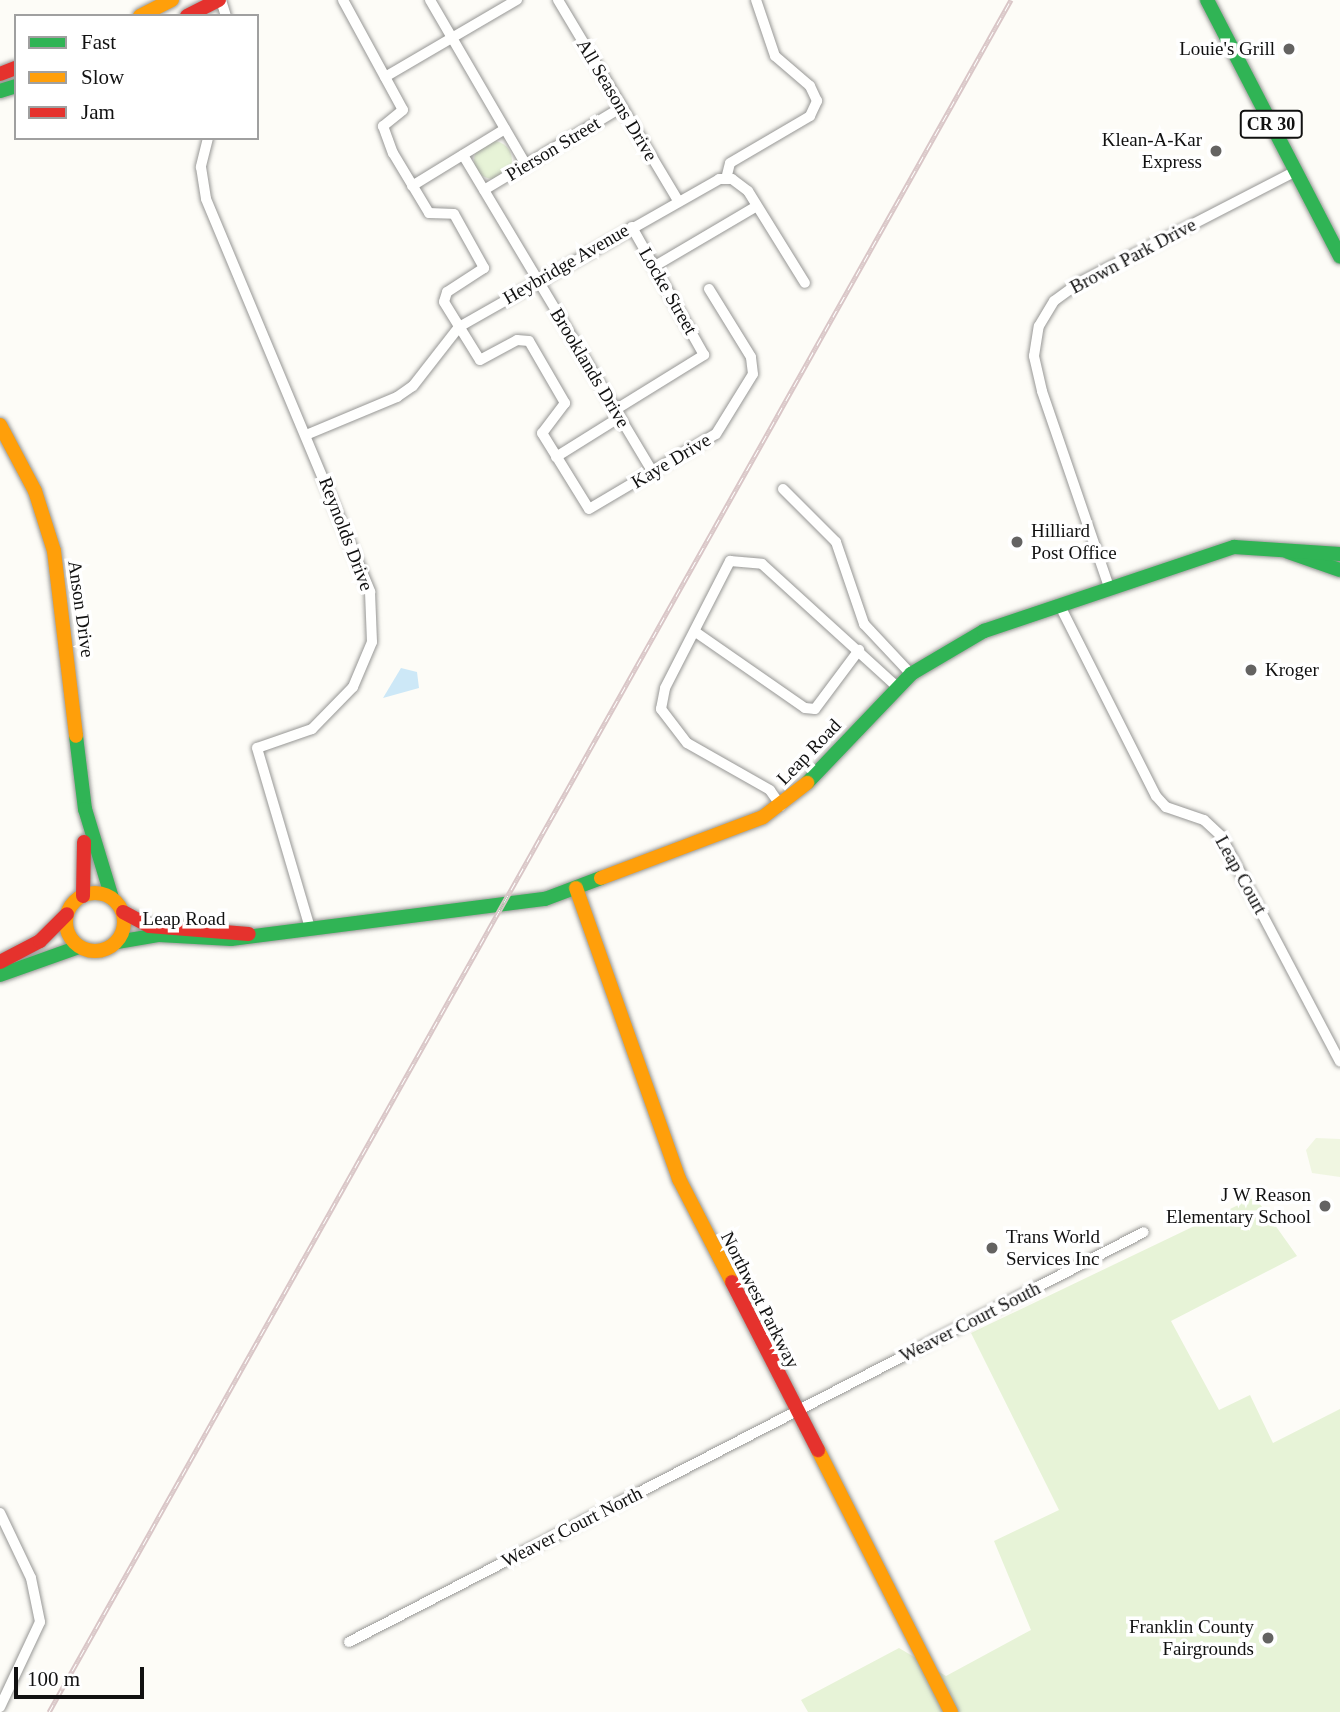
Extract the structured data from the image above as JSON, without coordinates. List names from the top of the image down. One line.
{"streets":{"street":["All Seasons Drive","CR 30","Pierson Street","Brown Park Drive","Heybridge Avenue","Locke Street","Brooklands Drive","Kaye Drive","Reynolds Drive","Anson Drive","Leap Road","Leap Court","Northwest Parkway","Weaver Court South","Weaver Court North"]},"crossings":[["All Seasons Drive","Pierson Street"],["All Seasons Drive","Heybridge Avenue"],["CR 30","Brown Park Drive"],["Pierson Street","Brooklands Drive"],["Brown Park Drive","Leap Road"],["Heybridge Avenue","Locke Street"],["Heybridge Avenue","Brooklands Drive"],["Heybridge Avenue","Reynolds Drive"],["Locke Street","Brooklands Drive"],["Brooklands Drive","Kaye Drive"],["Reynolds Drive","Leap Road"],["Anson Drive","Leap Road"],["Leap Road","Leap Court"],["Leap Road","Northwest Parkway"],["Northwest Parkway","Weaver Court South"],["Northwest Parkway","Weaver Court North"],["Weaver Court South","Weaver Court North"]],"places":["Louie's Grill","Klean-A-Kar Express","Hilliard Post Office","Kroger","J W Reason Elementary School","Trans World Services Inc","Franklin County Fairgrounds"],"legend":["Fast","Slow","Jam"],"scale_bar":"100 m"}
